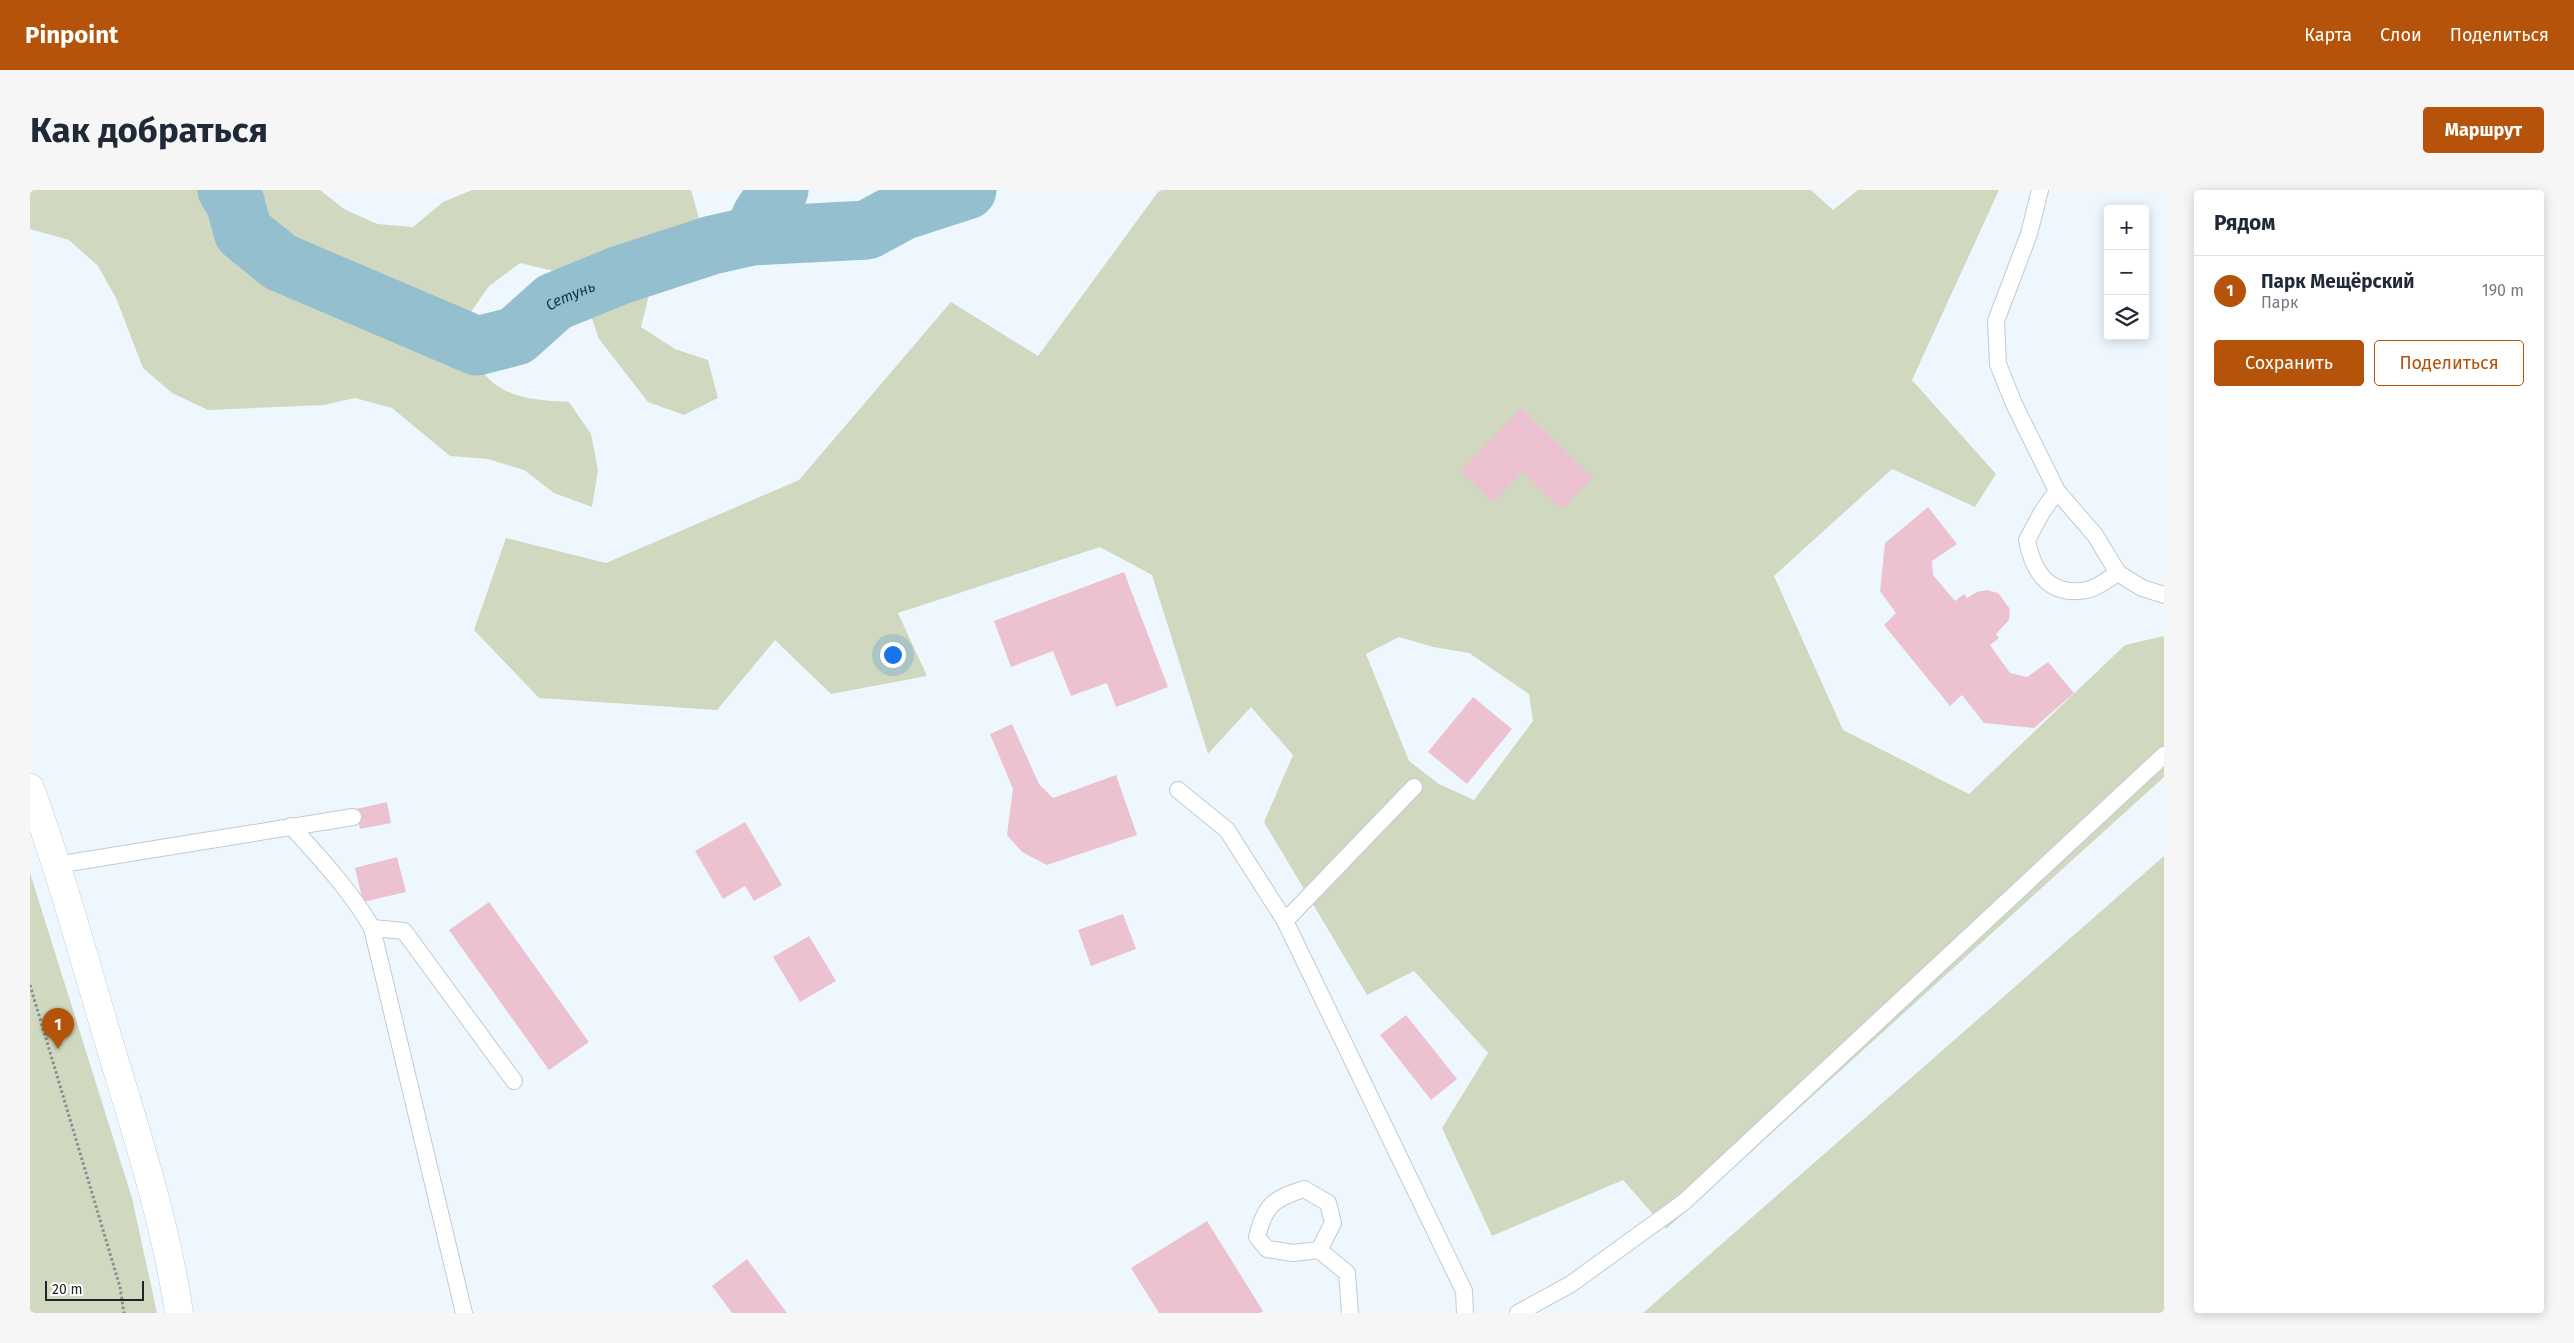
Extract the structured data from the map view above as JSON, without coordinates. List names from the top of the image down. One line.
{"water":["Сетунь"],"scale_bar":"20 m","page":{"header":"Pinpoint","nav":["Карта","Слои","Поделиться"],"buttons":["Маршрут",["Сохранить","Поделиться"]],"title":"Как добраться","heading":"Рядом","map_buttons":["+","−"],"list":[{"mark":"1","name":"Парк Мещёрский","note":"Парк","value":"190 m"}],"pins":"1","scale":"20 m"}}
